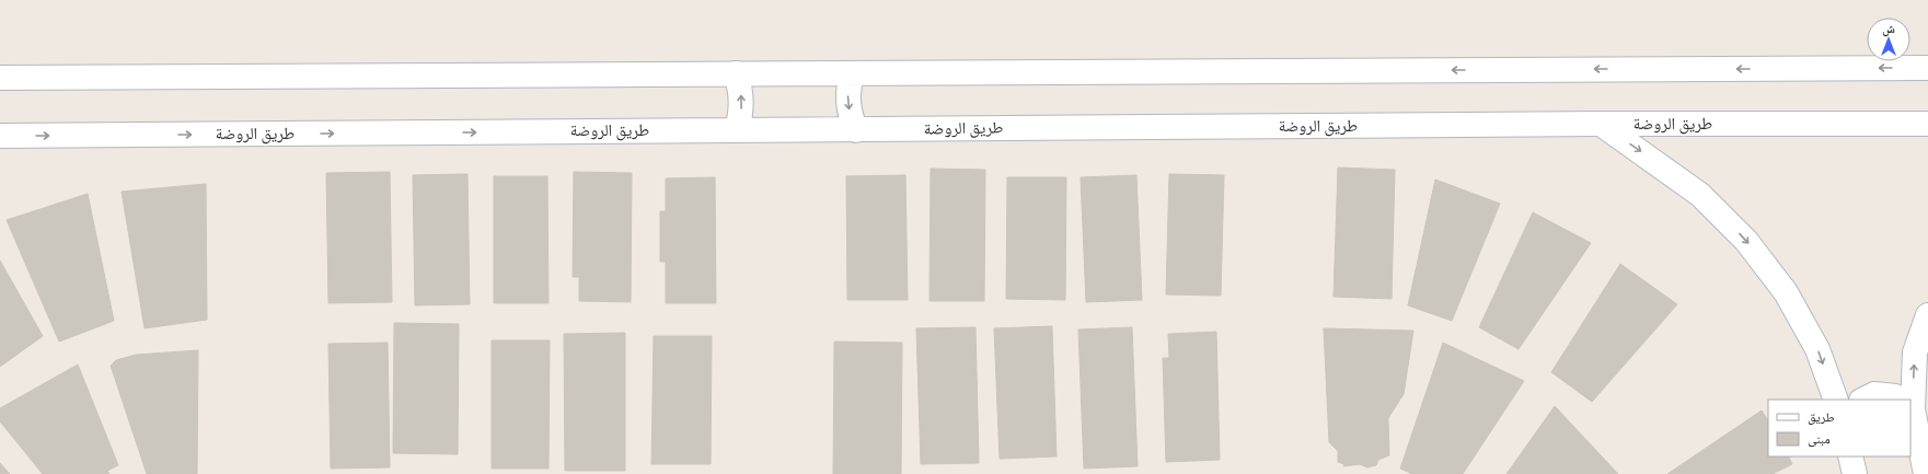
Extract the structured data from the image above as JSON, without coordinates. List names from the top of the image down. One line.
{"streets":{"street":["طريق الروضة"]},"legend":["طريق","مبنى"],"north":"top"}
